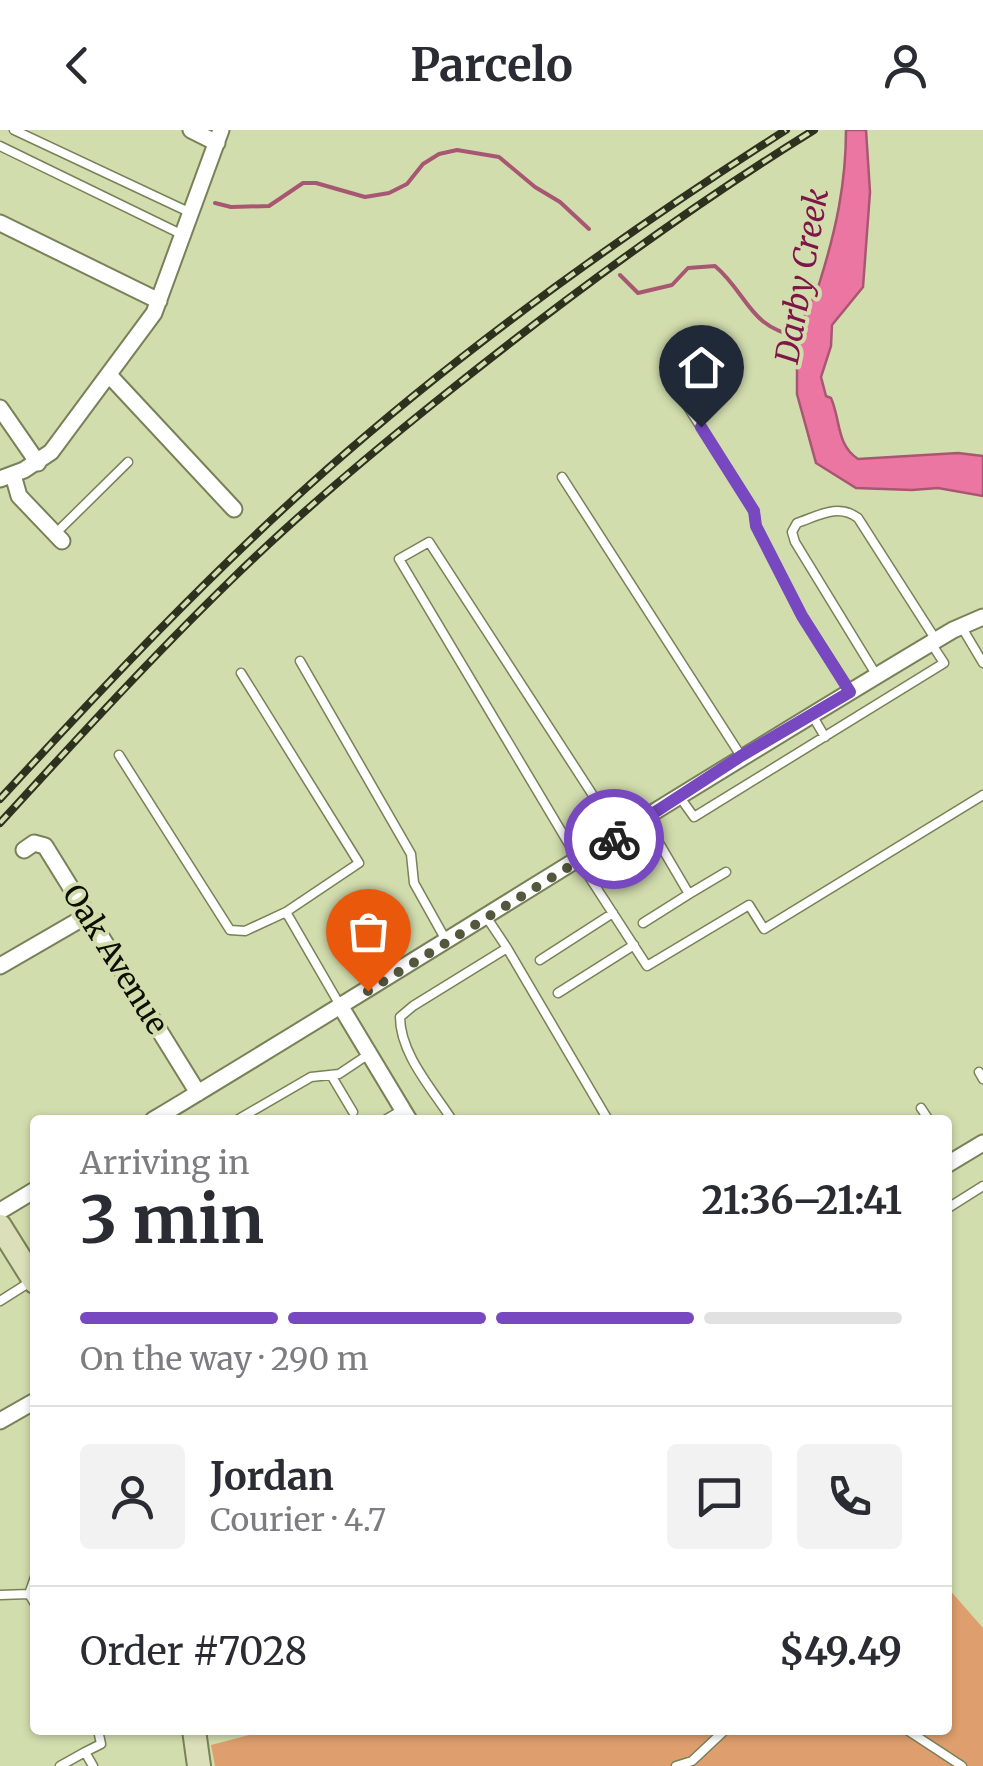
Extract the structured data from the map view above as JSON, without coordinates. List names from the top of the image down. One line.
{"streets":{"street":["Oak Avenue"]},"water":["Darby Creek"],"page":{"header":"Parcelo","heading":["3 min","Arriving in","21:36–21:41"],"panel":["Jordan","Courier · 4.7","Order #7028","$49.49"],"bar":"On the way · 290 m"}}
